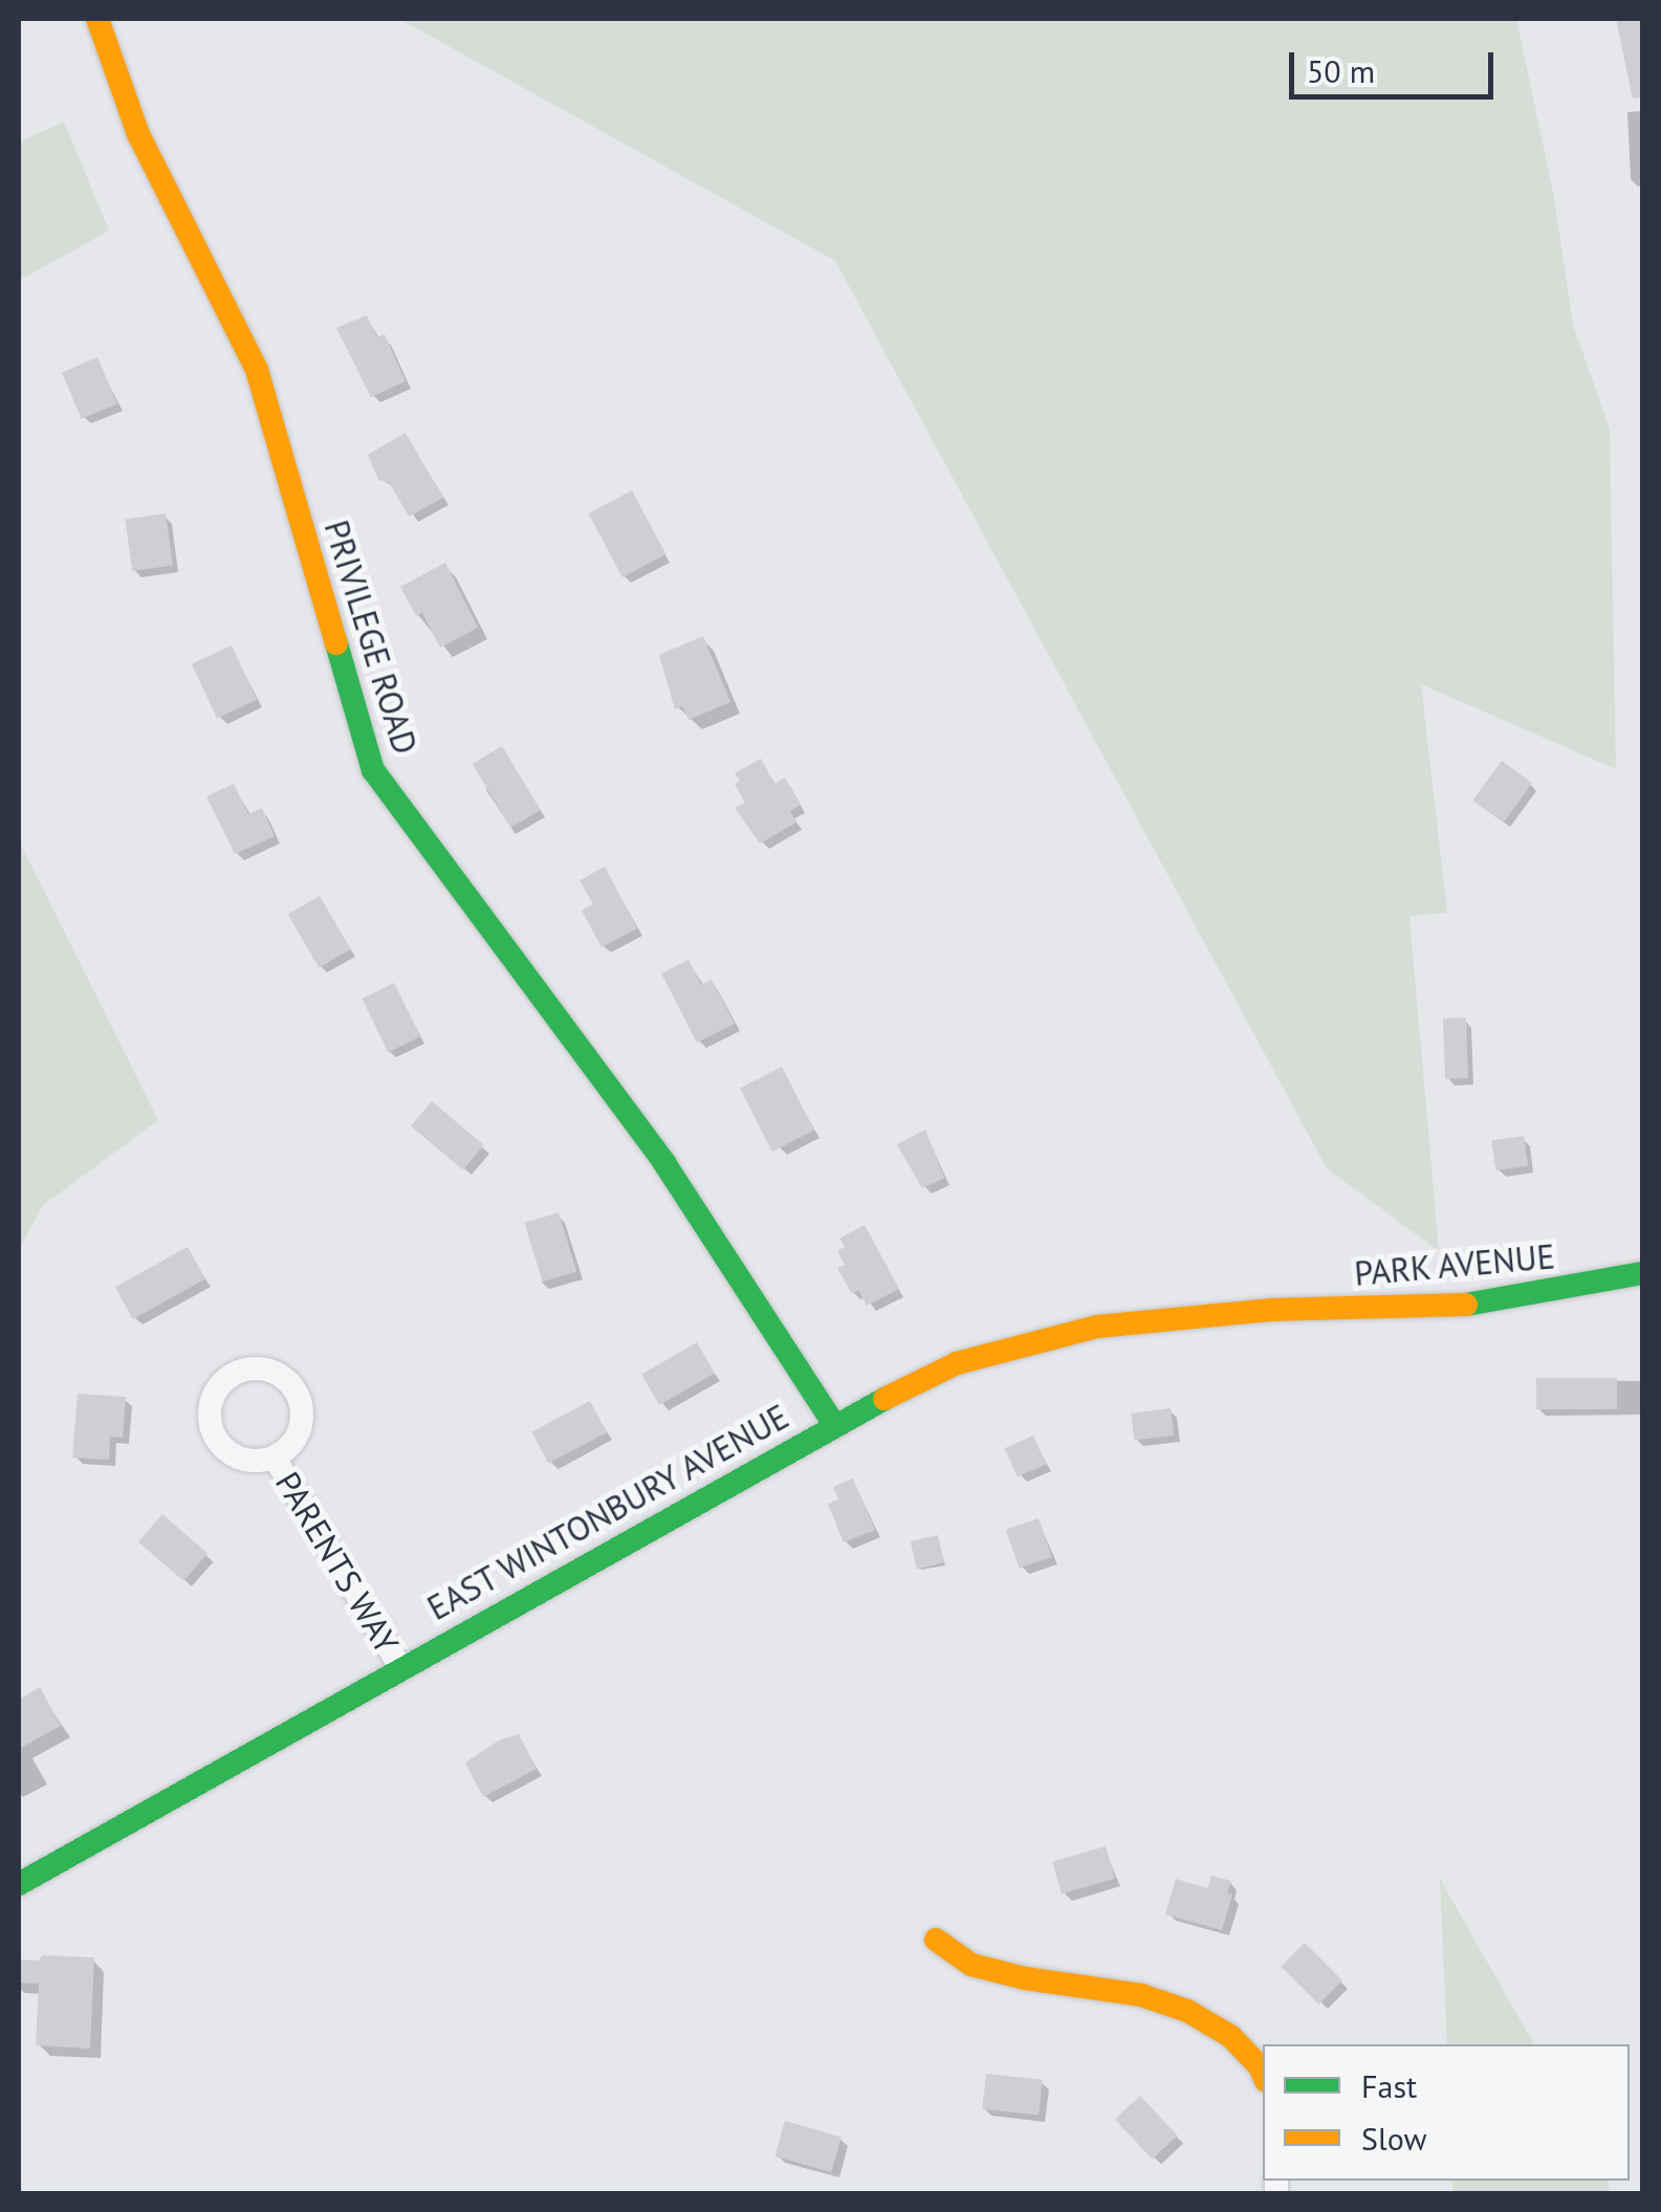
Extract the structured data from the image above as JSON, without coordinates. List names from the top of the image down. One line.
{"streets":{"street":["PRIVILEGE ROAD","PARK AVENUE","EAST WINTONBURY AVENUE","PARENTS WAY"]},"crossings":[["PRIVILEGE ROAD","EAST WINTONBURY AVENUE"],["PARK AVENUE","EAST WINTONBURY AVENUE"],["EAST WINTONBURY AVENUE","PARENTS WAY"]],"legend":["Fast","Slow"],"scale_bar":"50 m"}
